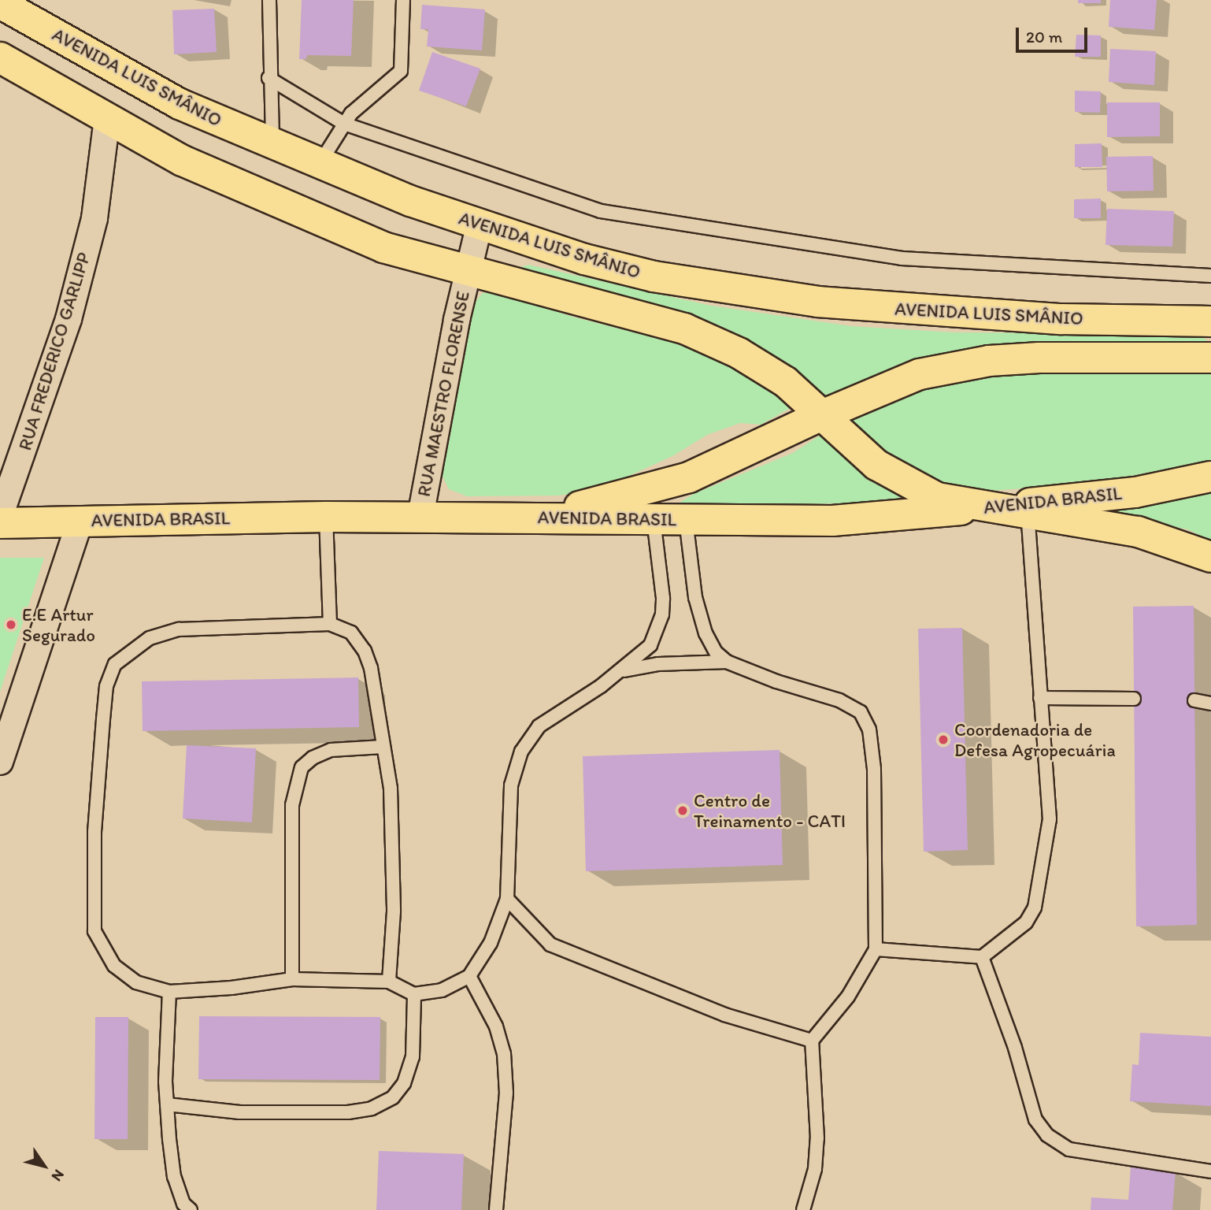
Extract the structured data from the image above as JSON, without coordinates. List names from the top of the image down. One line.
{"streets":{"main road":["AVENIDA LUIS SMÂNIO","AVENIDA BRASIL"],"street":["RUA FREDERICO GARLIPP","RUA MAESTRO FLORENSE"]},"crossings":[["AVENIDA LUIS SMÂNIO","RUA MAESTRO FLORENSE"],["RUA MAESTRO FLORENSE","AVENIDA BRASIL"]],"places":["E.E Artur Segurado","Coordenadoria de Defesa Agropecuária","Centro de Treinamento - CATI"],"scale_bar":"20 m","north":"bottom right"}
